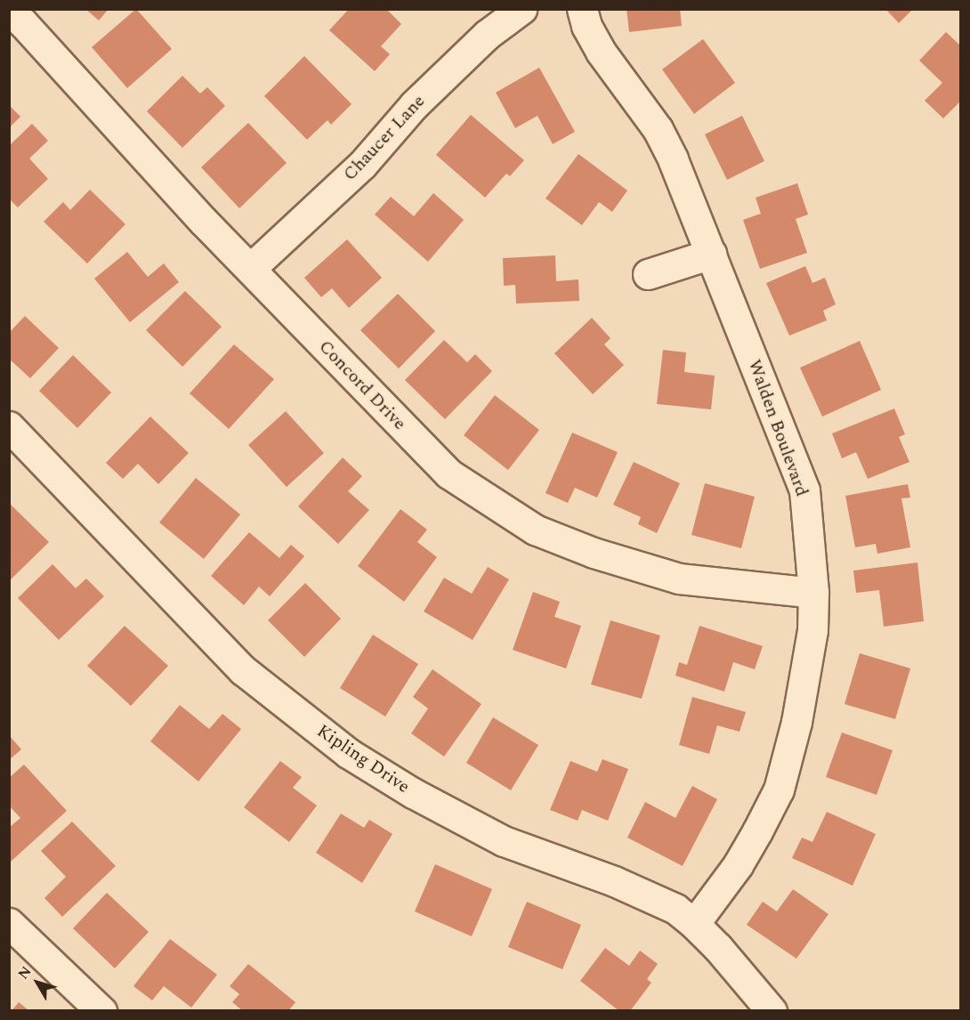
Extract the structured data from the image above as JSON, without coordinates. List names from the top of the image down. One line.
{"streets":{"street":["Chaucer Lane","Concord Drive","Walden Boulevard","Kipling Drive"]},"crossings":[["Chaucer Lane","Concord Drive"],["Concord Drive","Walden Boulevard"],["Walden Boulevard","Kipling Drive"]],"north":"top left"}
